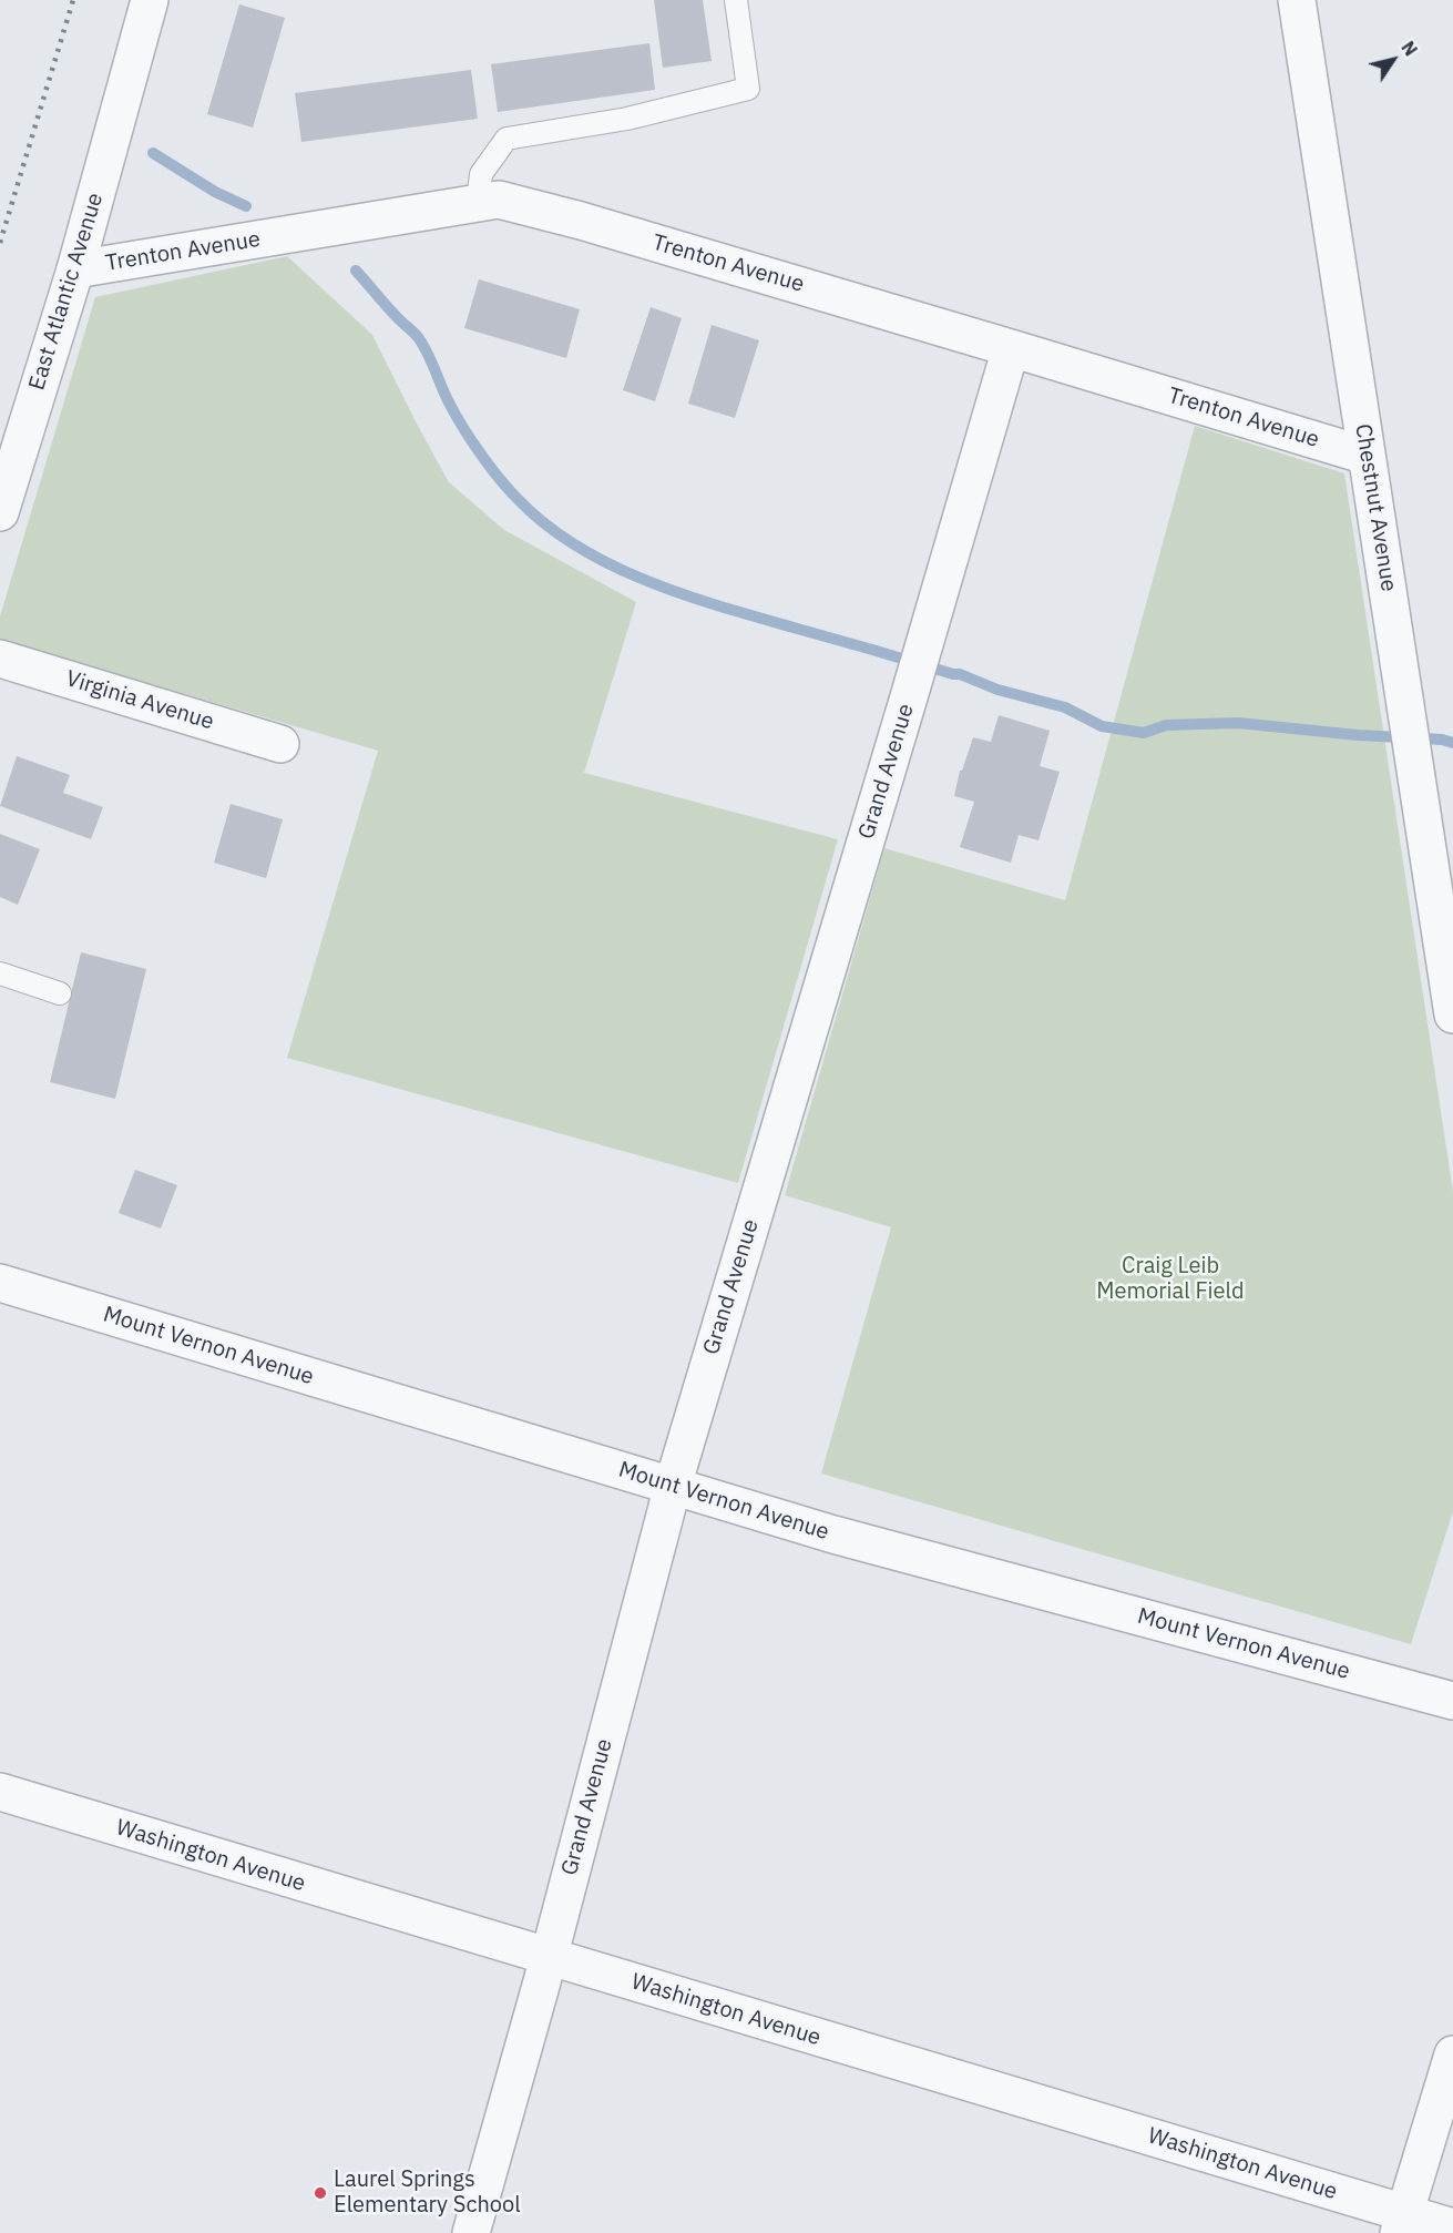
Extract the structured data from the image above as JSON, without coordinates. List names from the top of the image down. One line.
{"streets":{"street":["Trenton Avenue","East Atlantic Avenue","Chestnut Avenue","Virginia Avenue","Grand Avenue","Mount Vernon Avenue","Washington Avenue"]},"crossings":[["Trenton Avenue","East Atlantic Avenue"],["Trenton Avenue","Chestnut Avenue"],["Trenton Avenue","Grand Avenue"],["Grand Avenue","Mount Vernon Avenue"],["Grand Avenue","Washington Avenue"]],"parks":["Craig Leib Memorial Field"],"places":["Laurel Springs Elementary School"],"north":"top right"}
